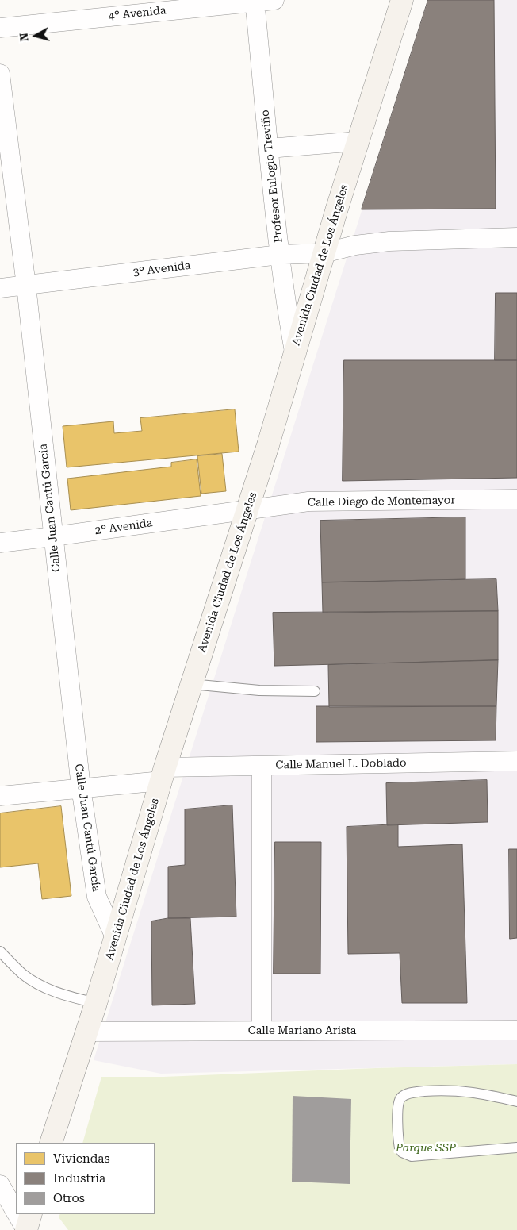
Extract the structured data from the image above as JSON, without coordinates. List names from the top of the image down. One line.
{"streets":{"street":["4° Avenida","Profesor Eulogio Treviño","Avenida Ciudad de Los Ángeles","3° Avenida","Calle Diego de Montemayor","Calle Juan Cantú García","2° Avenida","Calle Manuel L. Doblado","Calle Mariano Arista"]},"crossings":[["4° Avenida","Profesor Eulogio Treviño"],["Profesor Eulogio Treviño","Avenida Ciudad de Los Ángeles"],["Profesor Eulogio Treviño","3° Avenida"],["Avenida Ciudad de Los Ángeles","3° Avenida"],["Avenida Ciudad de Los Ángeles","Calle Diego de Montemayor"],["Avenida Ciudad de Los Ángeles","Calle Juan Cantú García"],["Avenida Ciudad de Los Ángeles","2° Avenida"],["Avenida Ciudad de Los Ángeles","Calle Manuel L. Doblado"],["Avenida Ciudad de Los Ángeles","Calle Mariano Arista"],["3° Avenida","Calle Juan Cantú García"],["Calle Diego de Montemayor","2° Avenida"],["Calle Juan Cantú García","2° Avenida"],["Calle Juan Cantú García","Calle Manuel L. Doblado"]],"parks":["Parque SSP"],"legend":["Viviendas","Industria","Otros"],"north":"left"}
